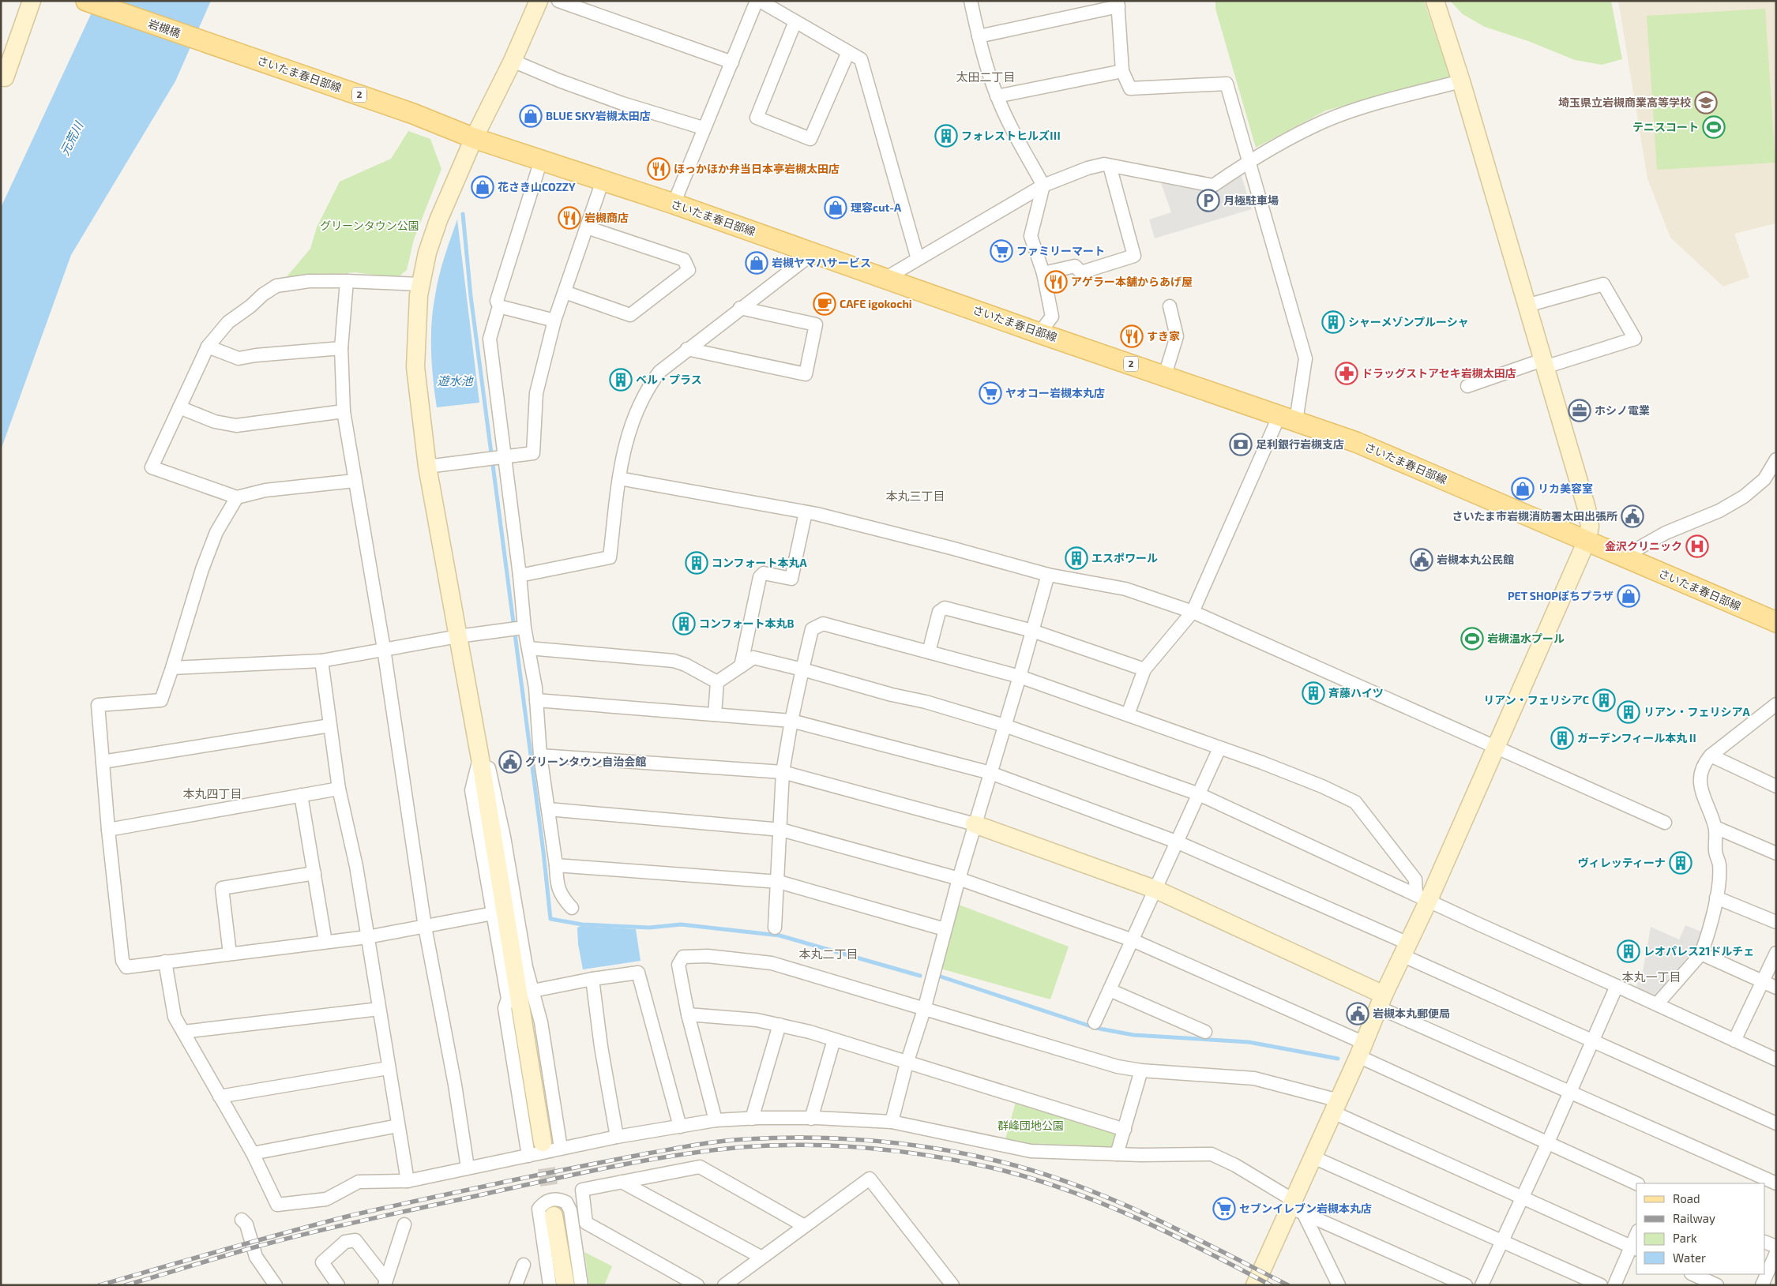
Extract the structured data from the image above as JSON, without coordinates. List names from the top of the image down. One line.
{"streets":{"main road":["岩槻橋","さいたま春日部線","2"]},"crossings":[["岩槻橋","さいたま春日部線"]],"districts":["太田二丁目","本丸三丁目","本丸四丁目","本丸二丁目","本丸一丁目"],"water":["元荒川","遊水池"],"parks":["グリーンタウン公園","群峰団地公園"],"places":{"school or university":["埼玉県立岩槻商業高等学校"],"shop":["BLUE SKY岩槻太田店","花さき山COZZY","理容cut-A","岩槻ヤマハサービス","リカ美容室","PET SHOPぽちプラザ"],"sports":["テニスコート","岩槻温水プール"],"building":["フォレストヒルズⅢ","シャーメゾンプルーシャ","ベル・プラス","エスポワール","コンフォート本丸A","コンフォート本丸B","斉藤ハイツ","リアン・フェリシアC","リアン・フェリシアA","ガーデンフィール本丸Ⅱ","ヴィレッティーナ","レオパレス21ドルチェ"],"restaurant":["ほっかほか弁当日本亭岩槻太田店","岩槻商店","アゲラー本舗からあげ屋","すき家"],"parking":["月極駐車場"],"supermarket":["ファミリーマート","ヤオコー岩槻本丸店","セブンイレブン岩槻本丸店"],"cafe":["CAFE igokochi"],"pharmacy":["ドラッグストアセキ岩槻太田店"],"office":["ホシノ電業"],"bank":["足利銀行岩槻支店"],"public building":["さいたま市岩槻消防署太田出張所","岩槻本丸公民館","グリーンタウン自治会館","岩槻本丸郵便局"],"hospital":["金沢クリニック"]},"legend":["Road","Railway","Park","Water"]}
